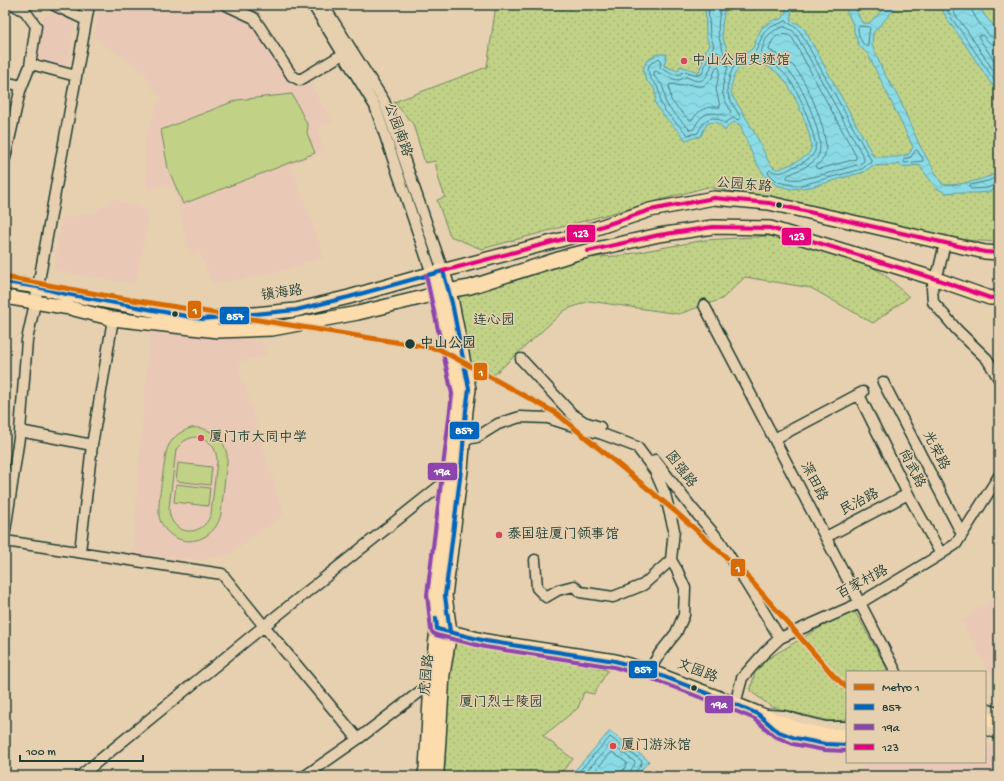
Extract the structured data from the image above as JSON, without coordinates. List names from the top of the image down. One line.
{"streets":{"main road":["公园东路","镇海路","文园路","虎园路"],"street":["公园南路","光荣路","尚武路","图强路","深田路","民治路","百家村路"]},"crossings":[["公园南路","公园东路"],["公园南路","镇海路"],["公园南路","虎园路"],["公园东路","镇海路"],["公园东路","虎园路"],["镇海路","虎园路"],["光荣路","百家村路"],["尚武路","深田路"],["尚武路","民治路"],["尚武路","百家村路"],["图强路","百家村路"],["深田路","民治路"],["深田路","百家村路"],["百家村路","文园路"],["文园路","虎园路"]],"parks":["连心园","厦门烈士陵园"],"places":["中山公园史迹馆","中山公园","厦门市大同中学","泰国驻厦门领事馆","厦门游泳馆"],"lines":["transit line 123","transit line 857","transit line 19a","metro line 1"],"legend":["Metro 1","857","19a","123"],"scale_bar":"100 m"}
